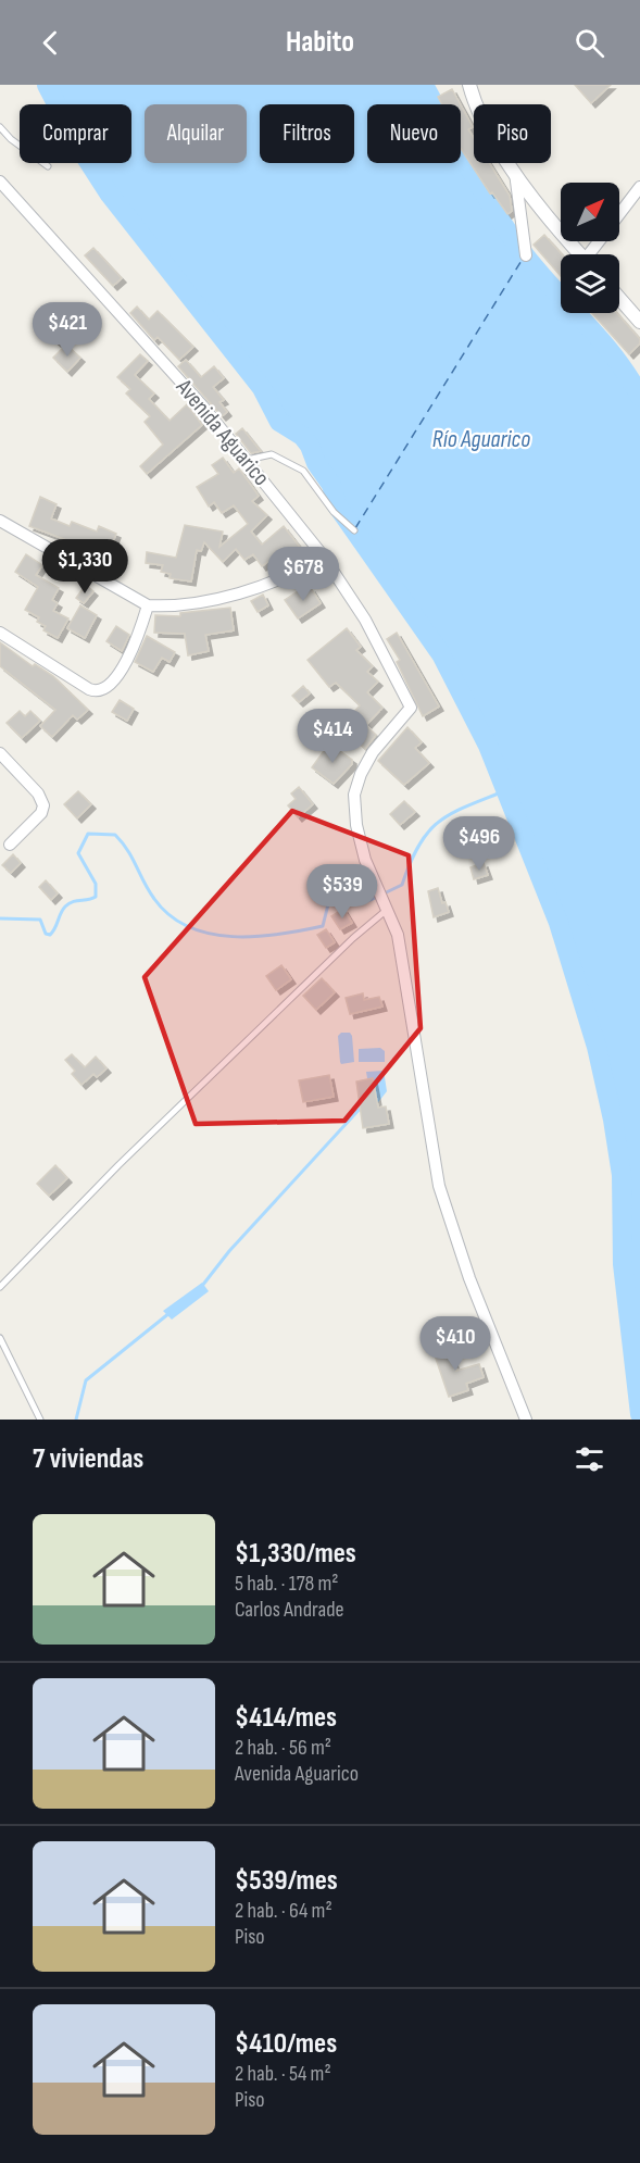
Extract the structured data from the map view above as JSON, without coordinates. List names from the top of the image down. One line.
{"streets":{"street":["Avenida Aguarico"]},"water":["Río Aguarico"],"north":"top right","page":{"header":"Habito","chip":["Comprar","Alquilar","Filtros","Nuevo","Piso"],"price":["$421","$1,330","$678","$414","$496","$539","$410"],"heading":"7 viviendas","list":[{"name":"$1,330/mes","note":"5 hab. · 178 m² · Carlos Andrade"},{"name":"$414/mes","note":"2 hab. · 56 m² · Avenida Aguarico"},{"name":"$539/mes","note":"2 hab. · 64 m² · Piso"},{"name":"$410/mes","note":"2 hab. · 54 m² · Piso"}]}}
